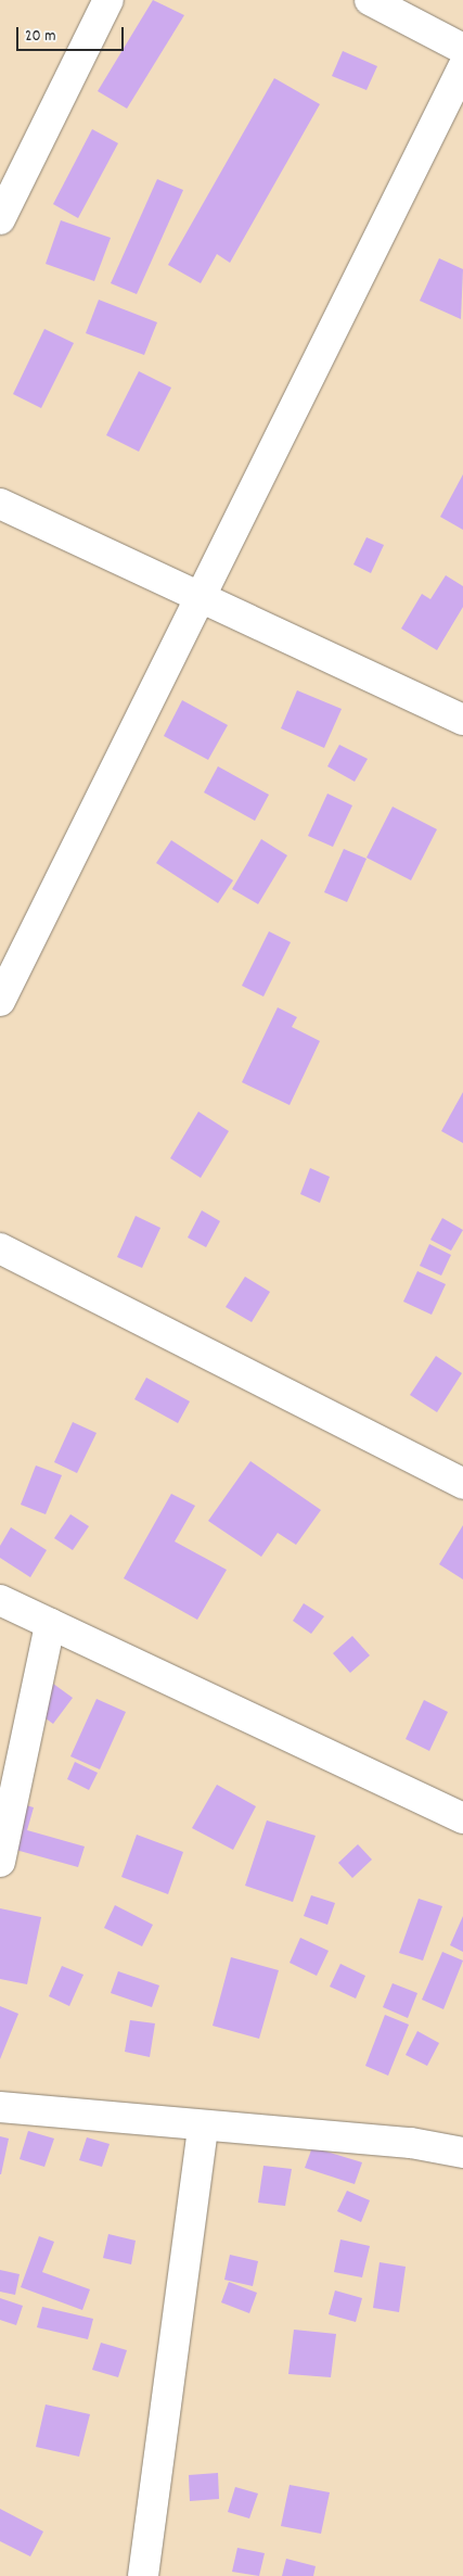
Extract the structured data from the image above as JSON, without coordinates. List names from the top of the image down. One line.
{"scale_bar":"20 m"}
